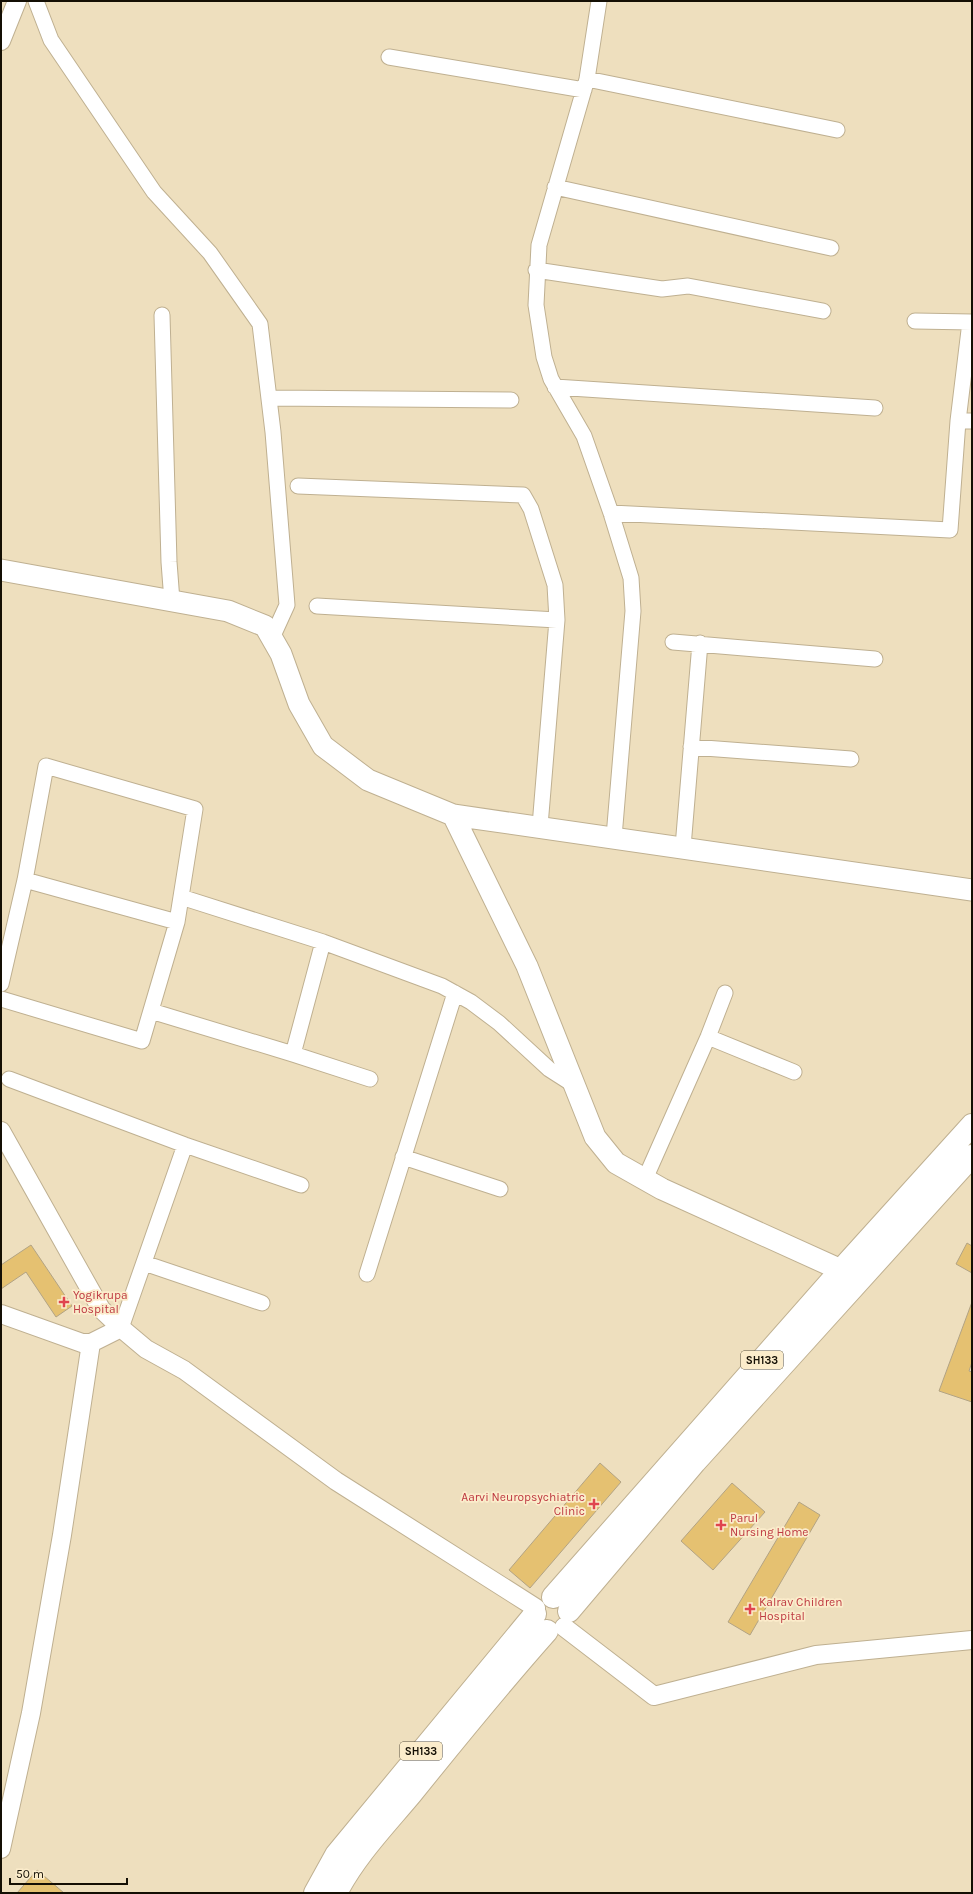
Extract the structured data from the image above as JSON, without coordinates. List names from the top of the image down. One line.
{"streets":{"main road":["SH133"]},"places":{"health":["Yogikrupa Hospital","Aarvi Neuropsychiatric Clinic","Parul Nursing Home","Kalrav Children Hospital"]},"scale_bar":"50 m"}
